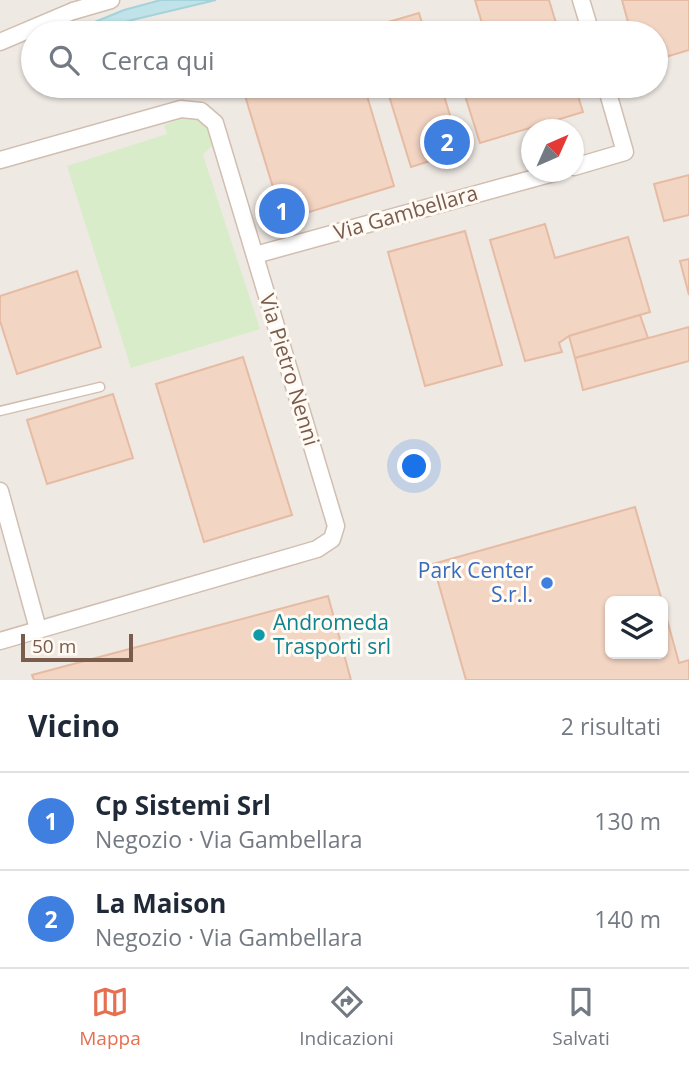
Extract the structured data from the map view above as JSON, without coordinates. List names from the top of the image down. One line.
{"streets":{"street":["Via Gambellara","Via Pietro Nenni"]},"crossings":[["Via Gambellara","Via Pietro Nenni"]],"places":["Park Center S.r.l.","Andromeda Trasporti srl"],"scale_bar":"50 m","north":"top right","page":{"search":"Cerca qui","pins":["2","1"],"scale":"50 m","heading":["Vicino","2 risultati"],"list":[{"mark":"1","name":"Cp Sistemi Srl","note":"Negozio · Via Gambellara","value":"130 m"},{"mark":"2","name":"La Maison","note":"Negozio · Via Gambellara","value":"140 m"}],"nav":["Mappa","Indicazioni","Salvati"]}}
